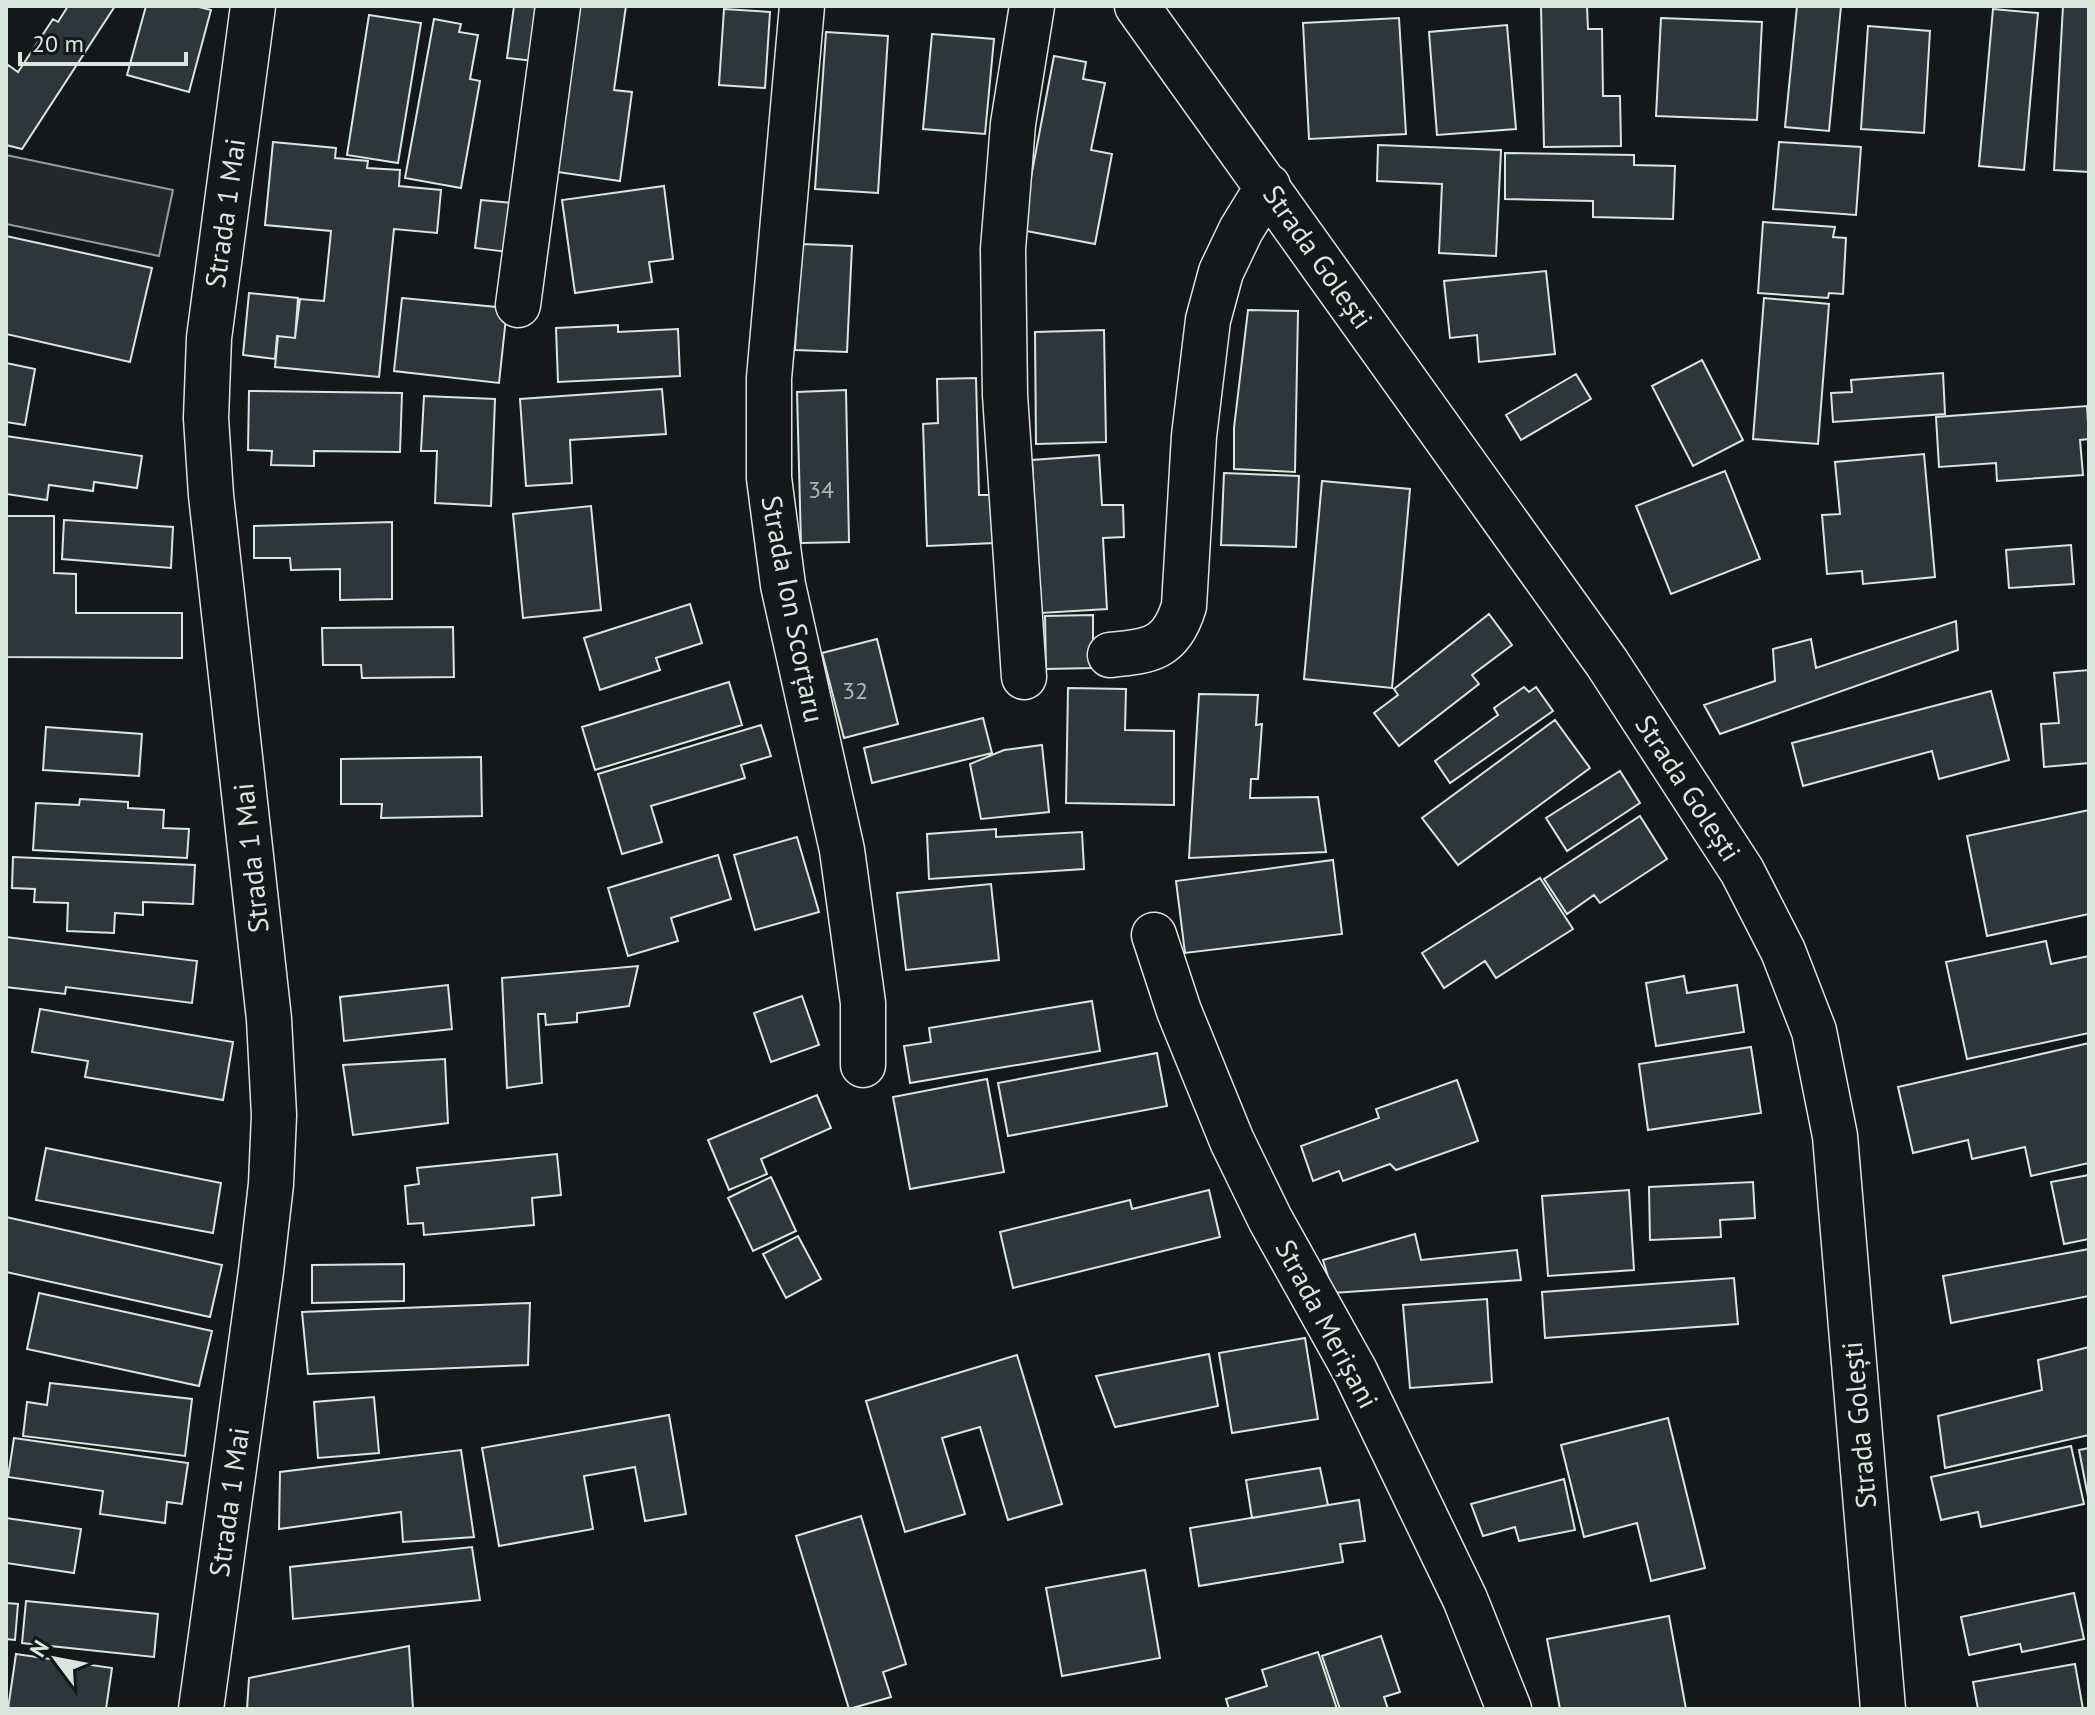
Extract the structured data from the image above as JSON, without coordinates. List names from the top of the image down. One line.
{"streets":{"street":["Strada 1 Mai","Strada Golești","Strada Ion Scorțaru","Strada Merișani"]},"house_numbers":["34","32"],"scale_bar":"20 m","north":"top left"}
